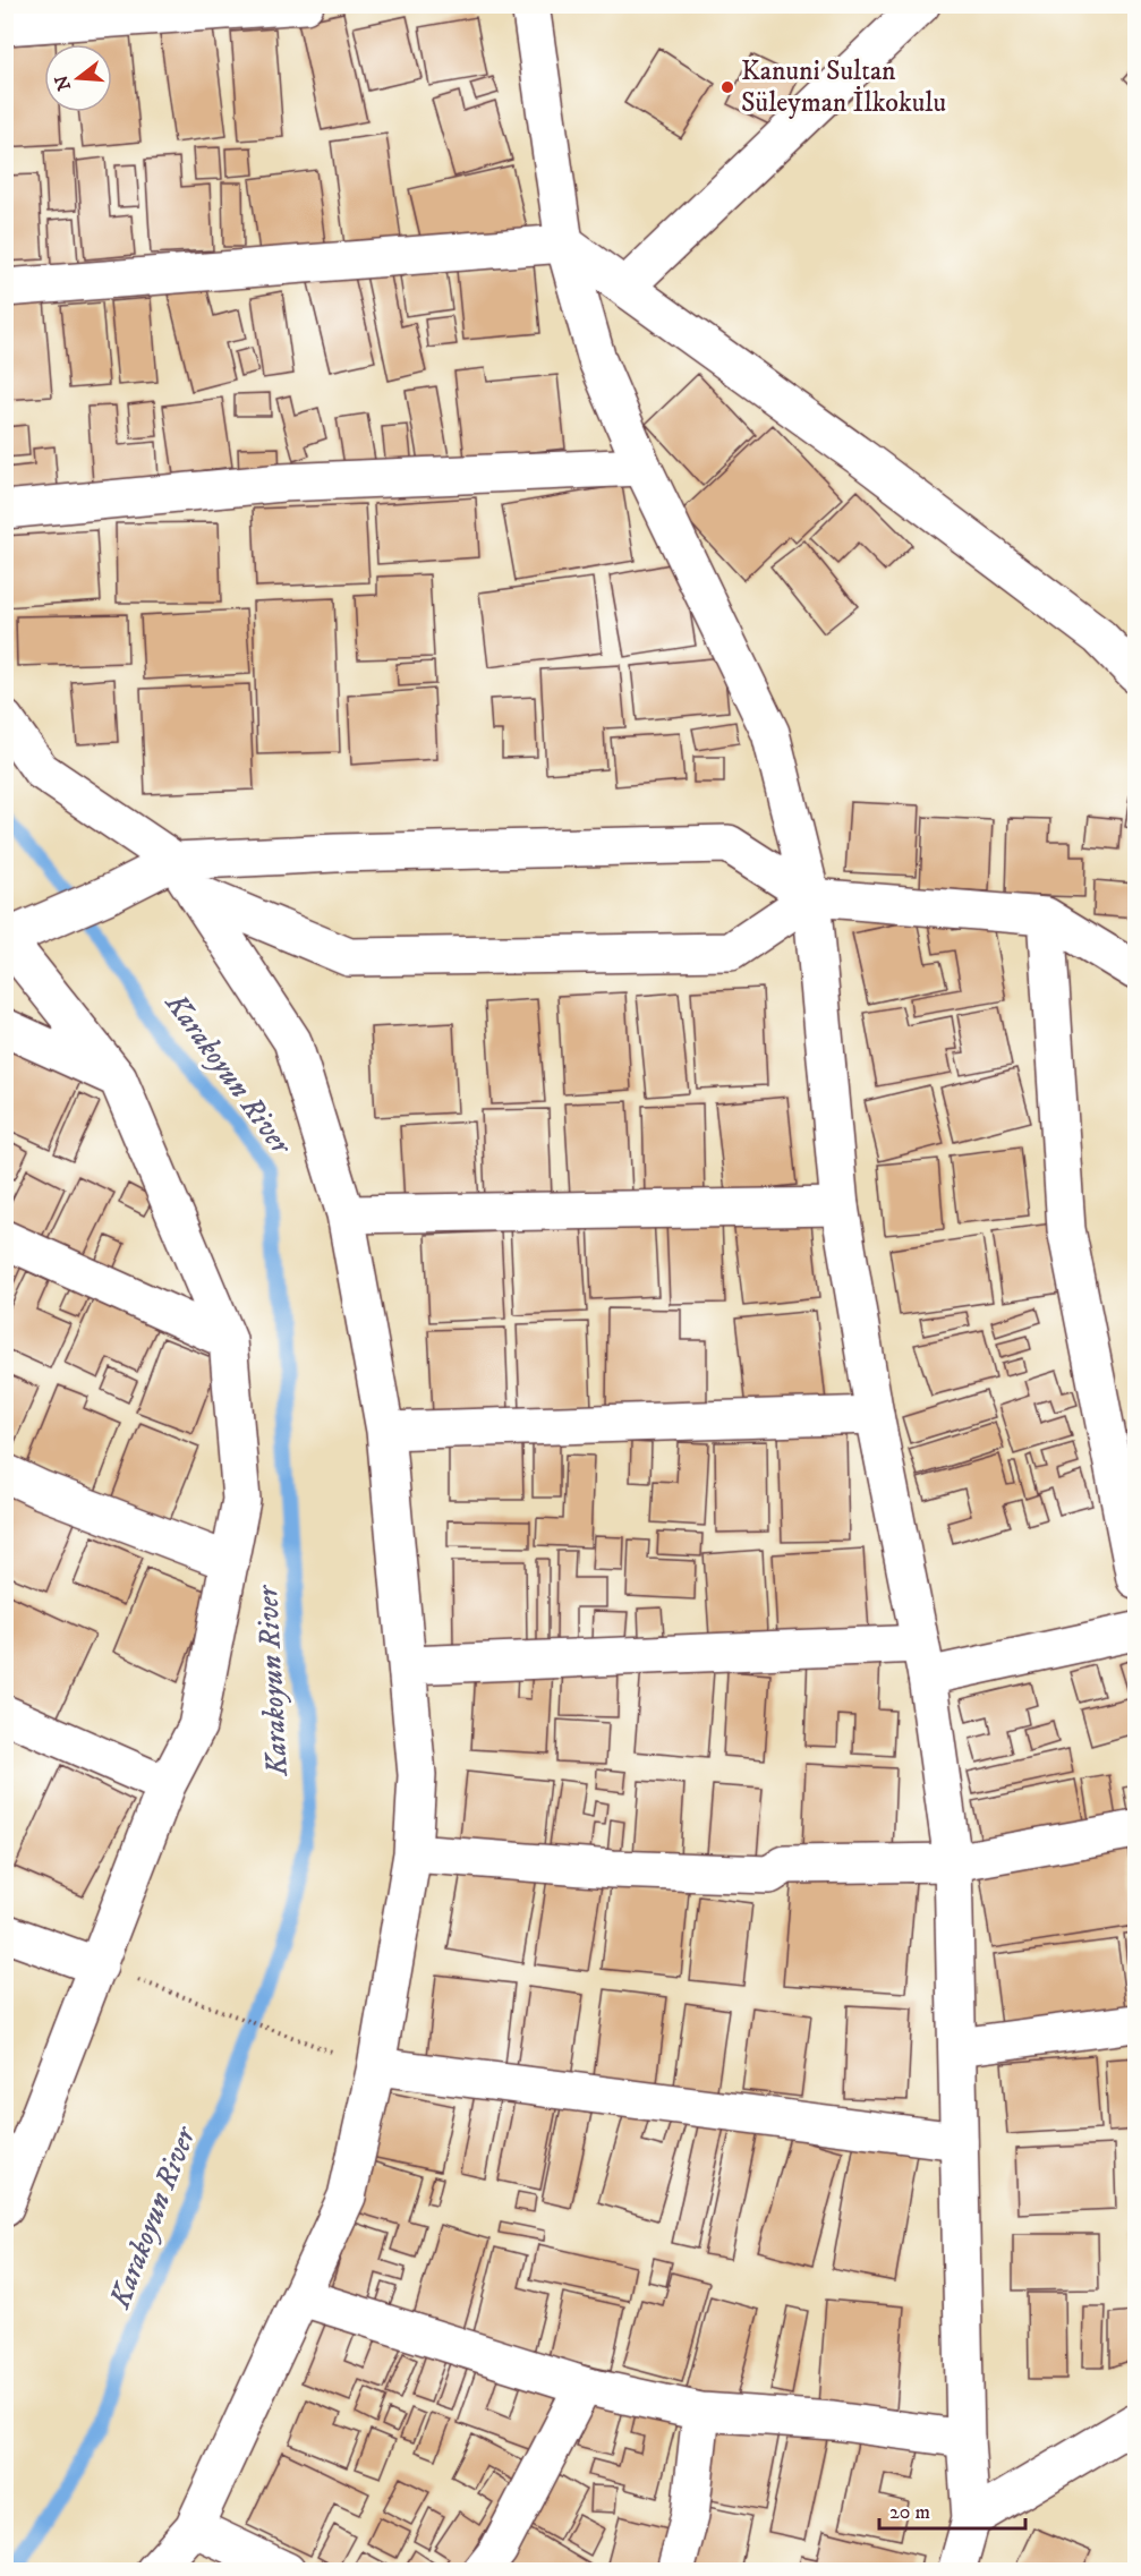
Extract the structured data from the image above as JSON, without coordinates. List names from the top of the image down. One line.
{"water":["Karakoyun River"],"places":["Kanuni Sultan Süleyman İlkokulu"],"scale_bar":"20 m","north":"left"}
